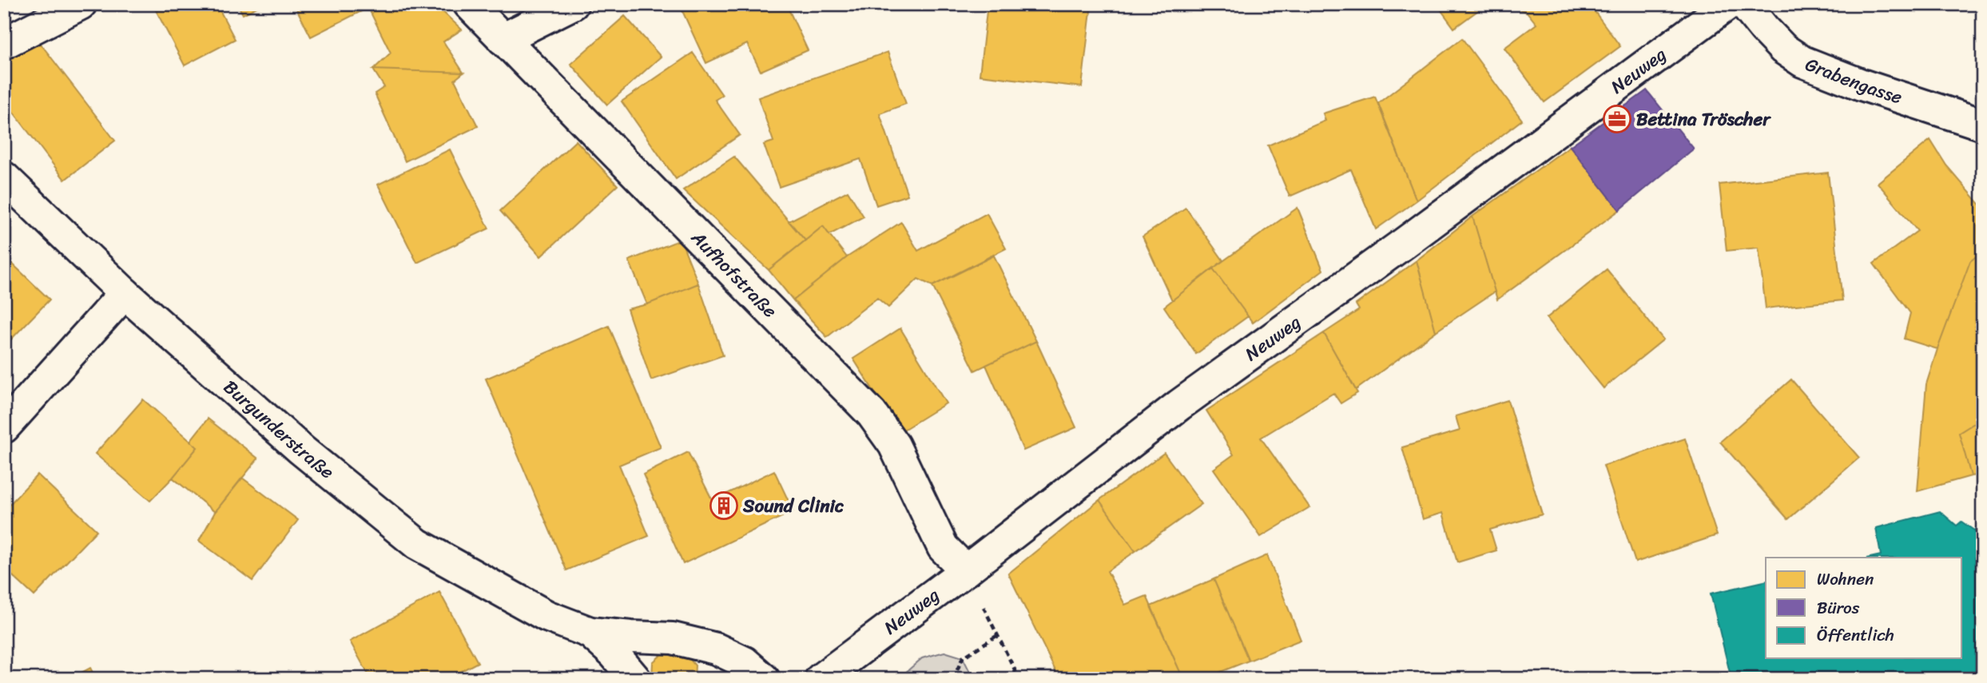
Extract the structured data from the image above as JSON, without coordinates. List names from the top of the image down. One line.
{"streets":{"street":["Neuweg","Grabengasse","Aufhofstraße","Burgunderstraße"]},"crossings":[["Neuweg","Aufhofstraße"]],"places":{"office":["Bettina Tröscher"],"building":["Sound Clinic"]},"legend":["Wohnen","Büros","Öffentlich"]}
